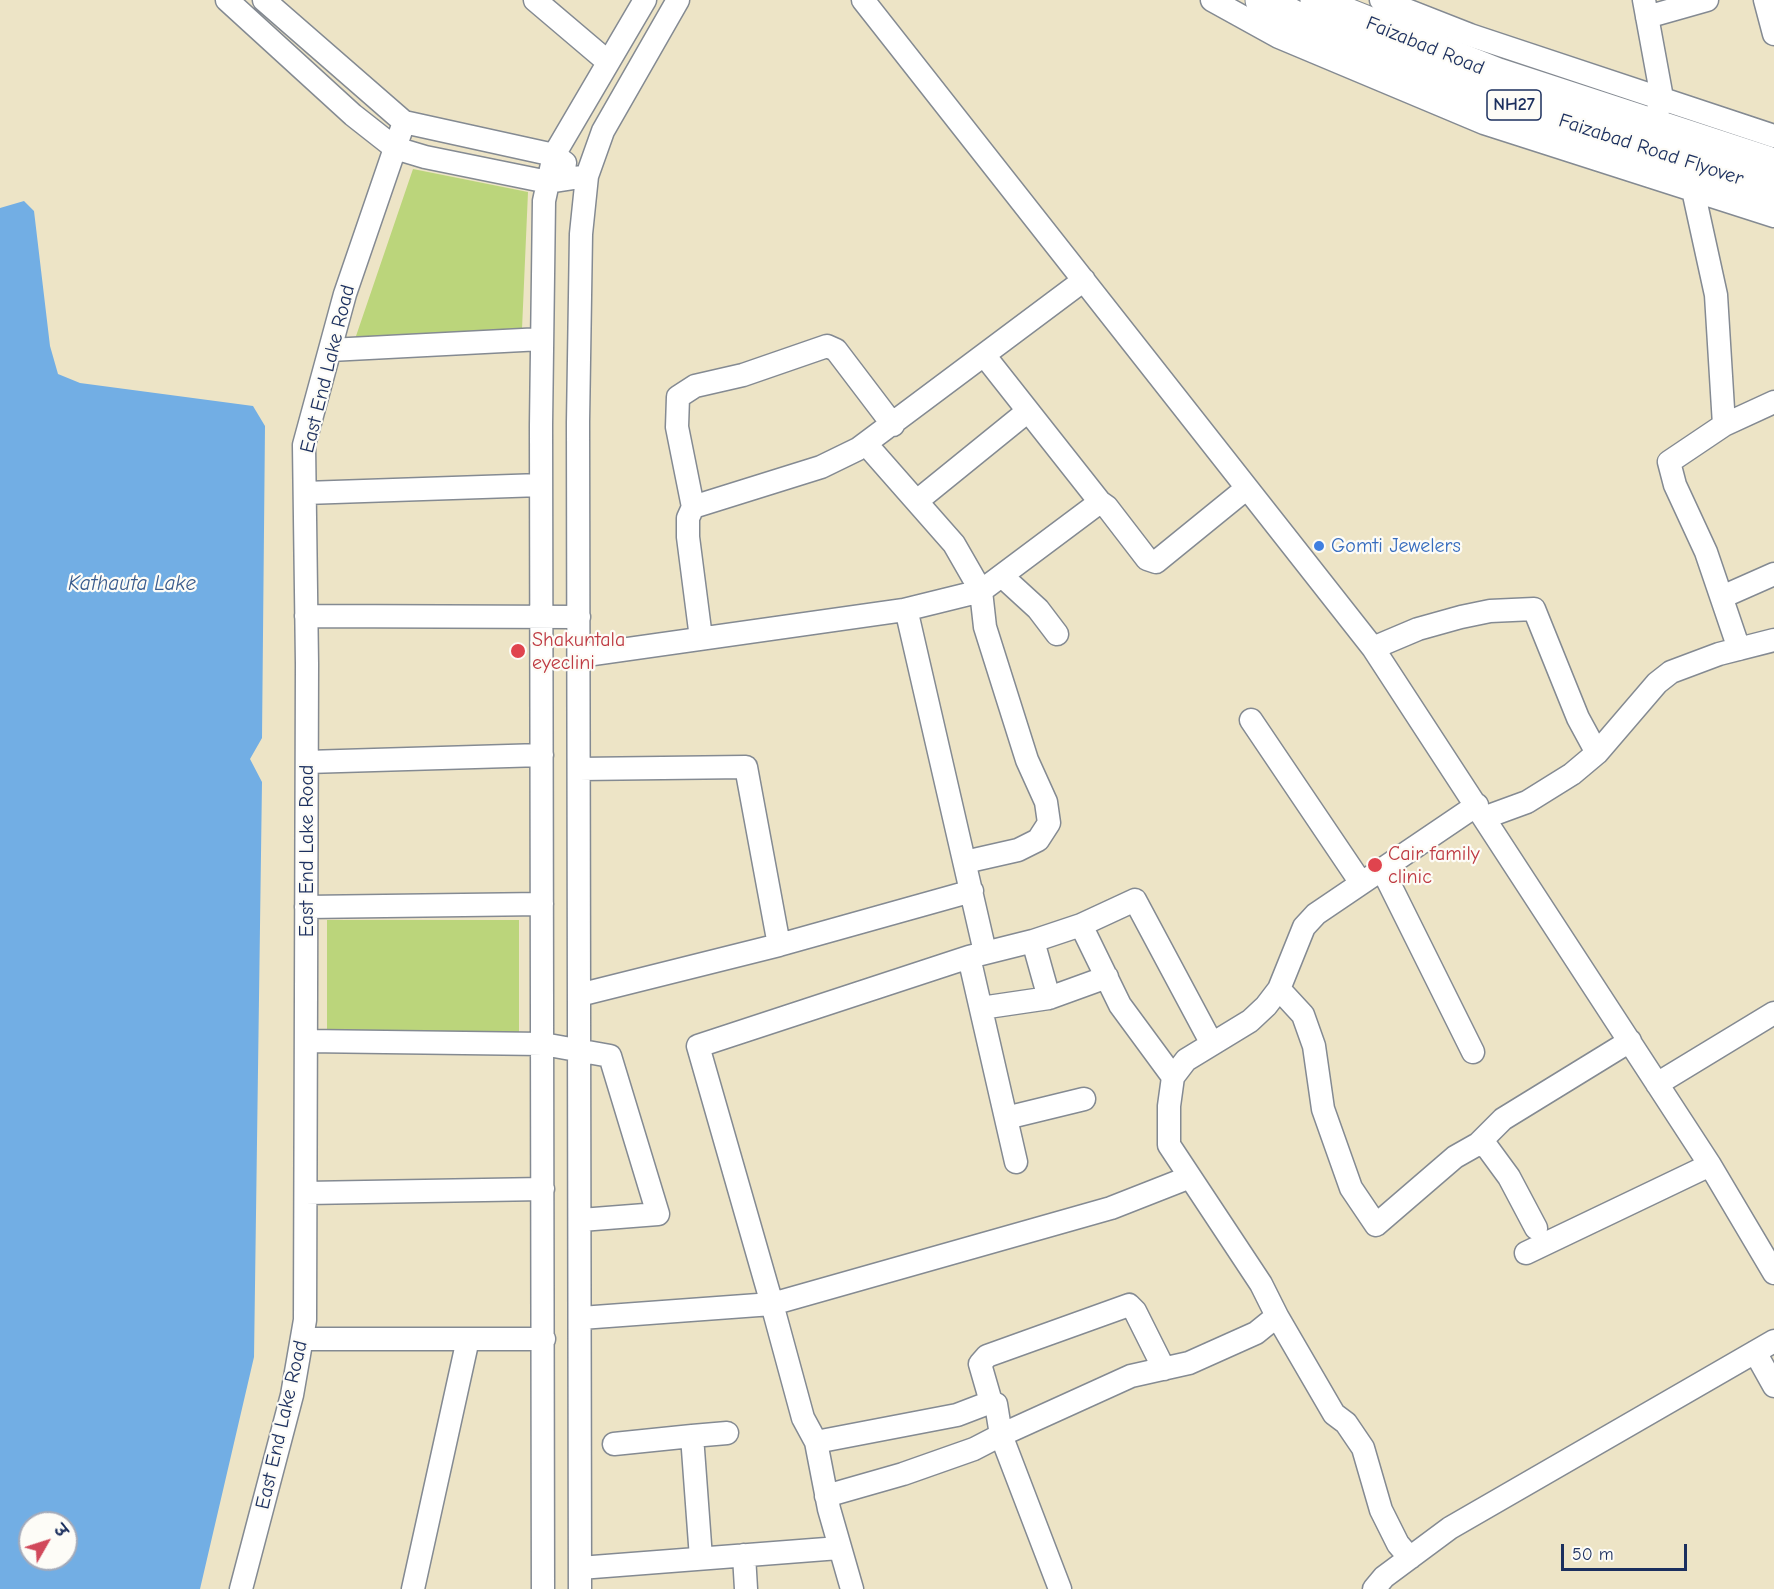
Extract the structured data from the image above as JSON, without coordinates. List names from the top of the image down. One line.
{"streets":{"highway":["Faizabad Road","NH27","Faizabad Road Flyover"],"street":["East End Lake Road"]},"water":["Kathauta Lake"],"places":["Gomti Jewelers","Shakuntala eyeclini","Cair family clinic"],"scale_bar":"50 m","north":"top right"}
